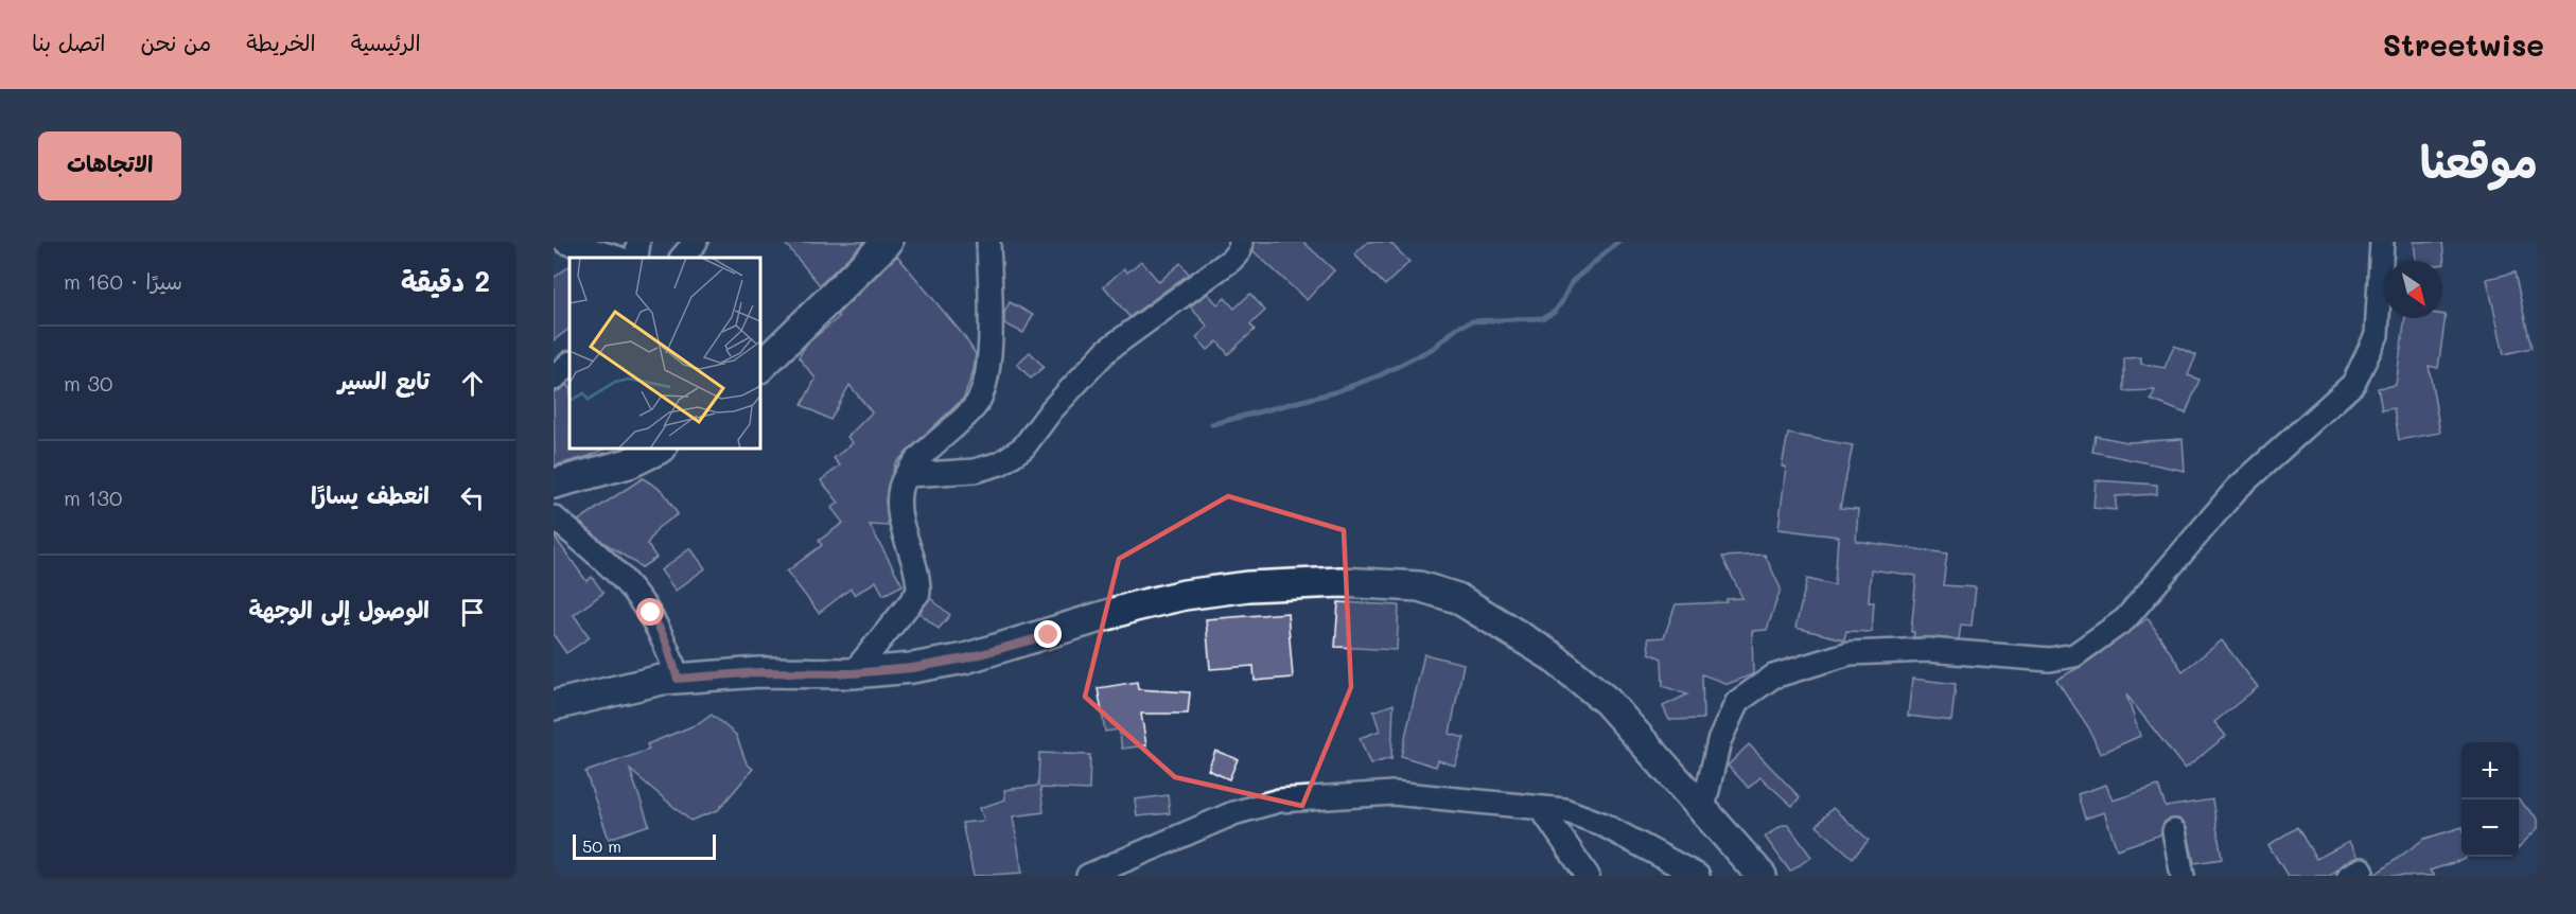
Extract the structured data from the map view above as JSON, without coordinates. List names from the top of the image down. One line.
{"scale_bar":"50 m","north":"bottom right","page":{"header":"Streetwise","nav":["الرئيسية","الخريطة","من نحن","اتصل بنا"],"title":"موقعنا","buttons":"الاتجاهات","heading":["2 دقيقة","سيرًا · 160 m"],"list":[["تابع السير","30 m"],["انعطف يسارًا","130 m"],"الوصول إلى الوجهة"],"map_buttons":["+","−"],"scale":"50 m"}}
